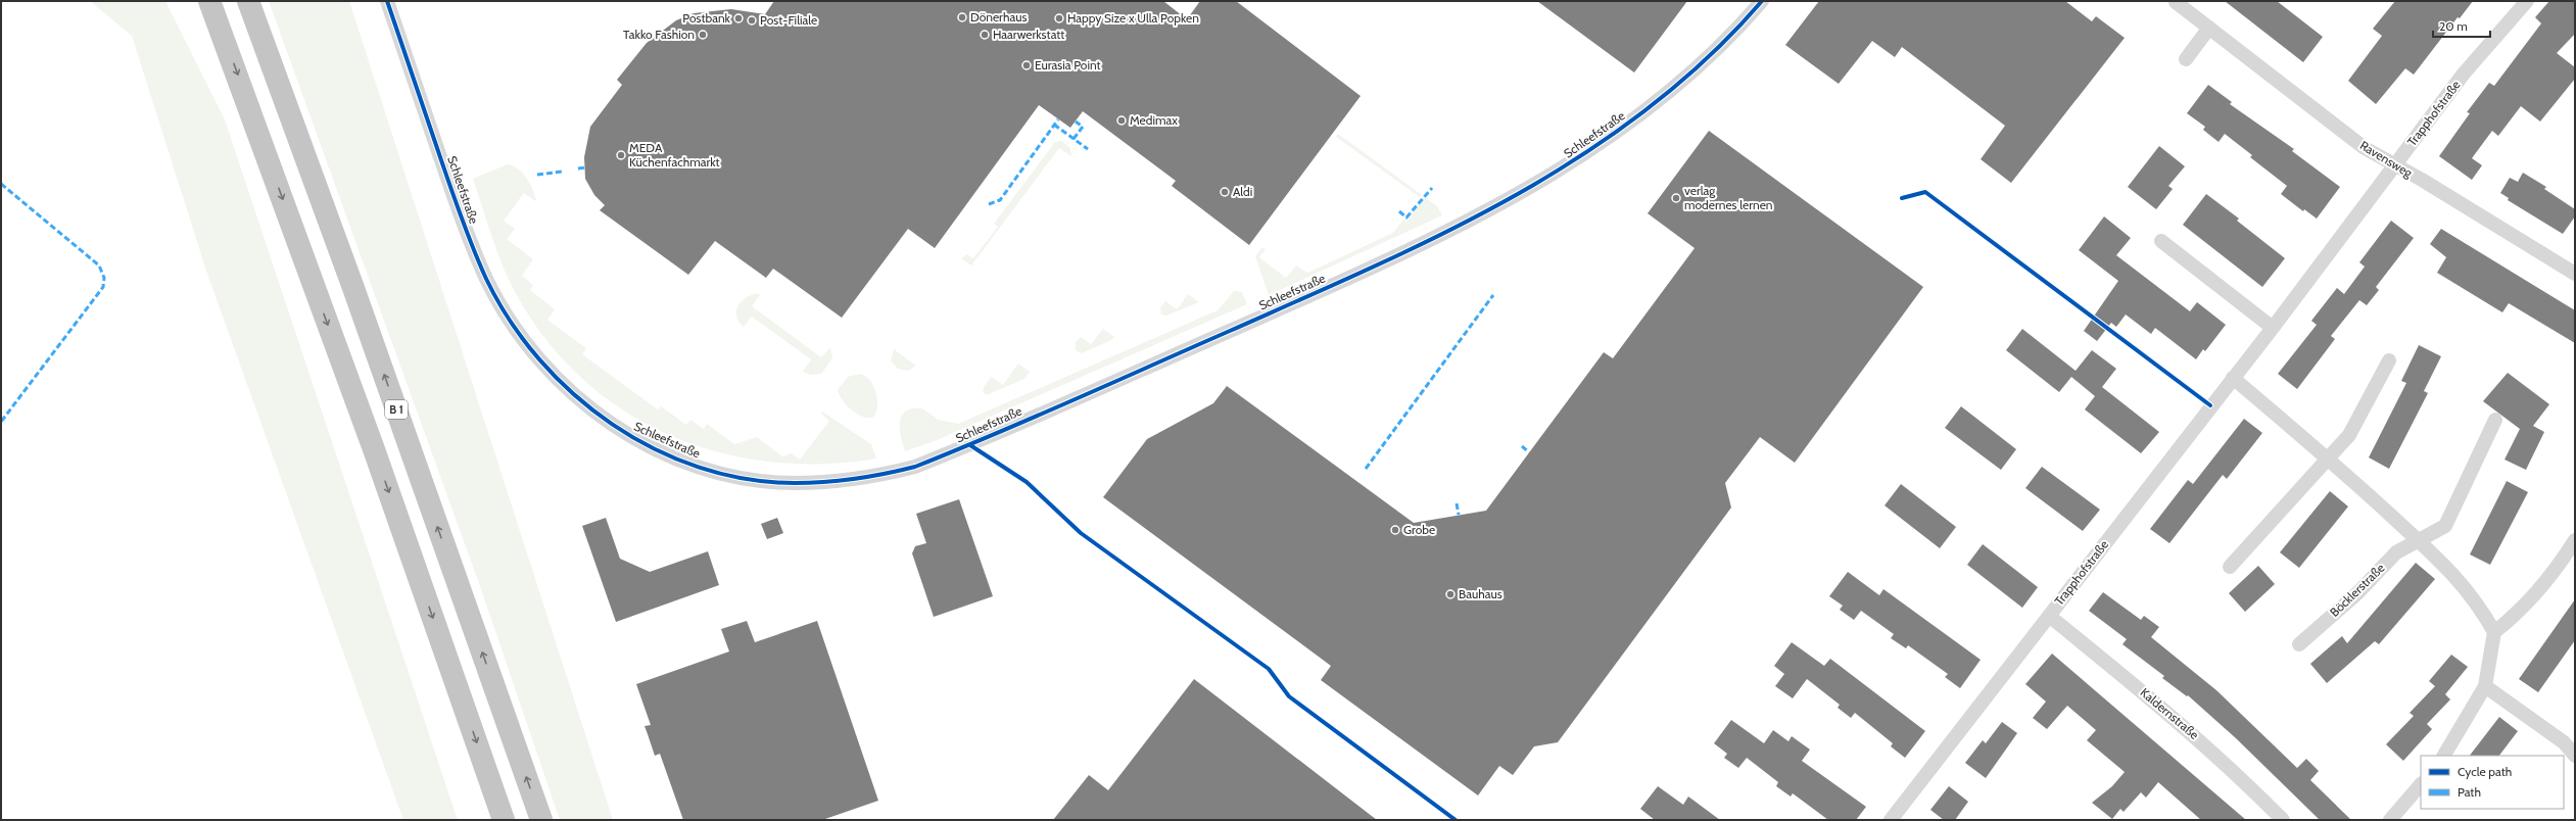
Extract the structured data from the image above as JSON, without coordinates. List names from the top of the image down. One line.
{"streets":{"highway":["B 1"],"street":["Trapphofstraße","Schleefstraße","Ravensweg","Böcklerstraße","Kaldernstraße"]},"crossings":[["Trapphofstraße","Ravensweg"],["Trapphofstraße","Kaldernstraße"]],"places":["Dönerhaus","Postbank","Happy Size x Ulla Popken","Post-Filiale","Takko Fashion","Haarwerkstatt","Eurasia Point","Medimax","MEDA Küchenfachmarkt","Aldi","verlag modernes lernen","Grobe","Bauhaus"],"legend":["Cycle path","Path"],"scale_bar":"20 m"}
